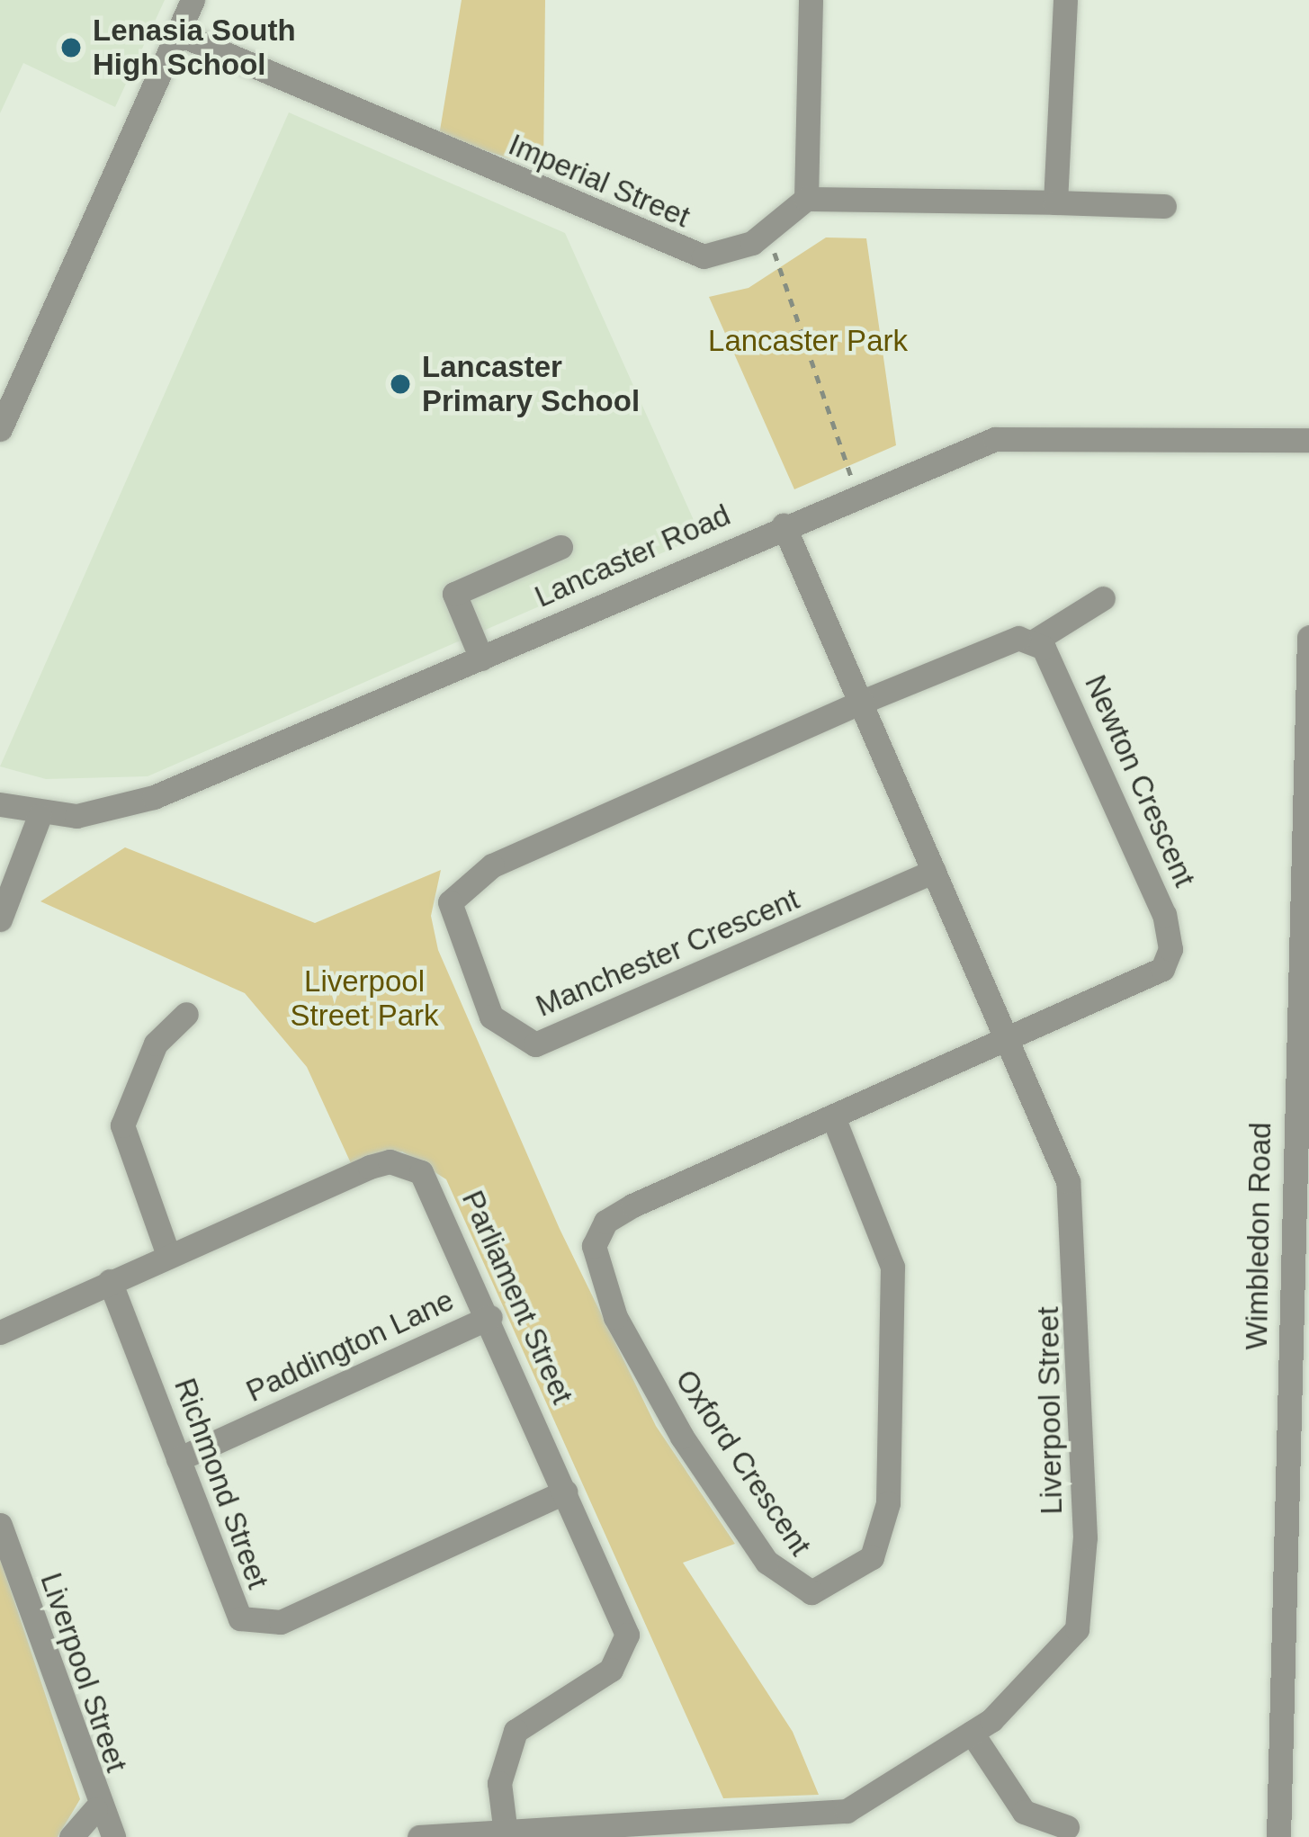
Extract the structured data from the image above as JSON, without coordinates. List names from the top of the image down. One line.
{"streets":{"street":["Imperial Street","Lancaster Road","Newton Crescent","Manchester Crescent","Wimbledon Road","Parliament Street","Paddington Lane","Liverpool Street","Oxford Crescent","Richmond Street"]},"crossings":[["Lancaster Road","Liverpool Street"],["Newton Crescent","Liverpool Street"],["Newton Crescent","Oxford Crescent"],["Manchester Crescent","Liverpool Street"],["Parliament Street","Paddington Lane"],["Parliament Street","Liverpool Street"],["Parliament Street","Richmond Street"],["Paddington Lane","Richmond Street"],["Liverpool Street","Oxford Crescent"]],"parks":["Lancaster Park","Liverpool Street Park"],"places":["Lenasia South High School","Lancaster Primary School"]}
